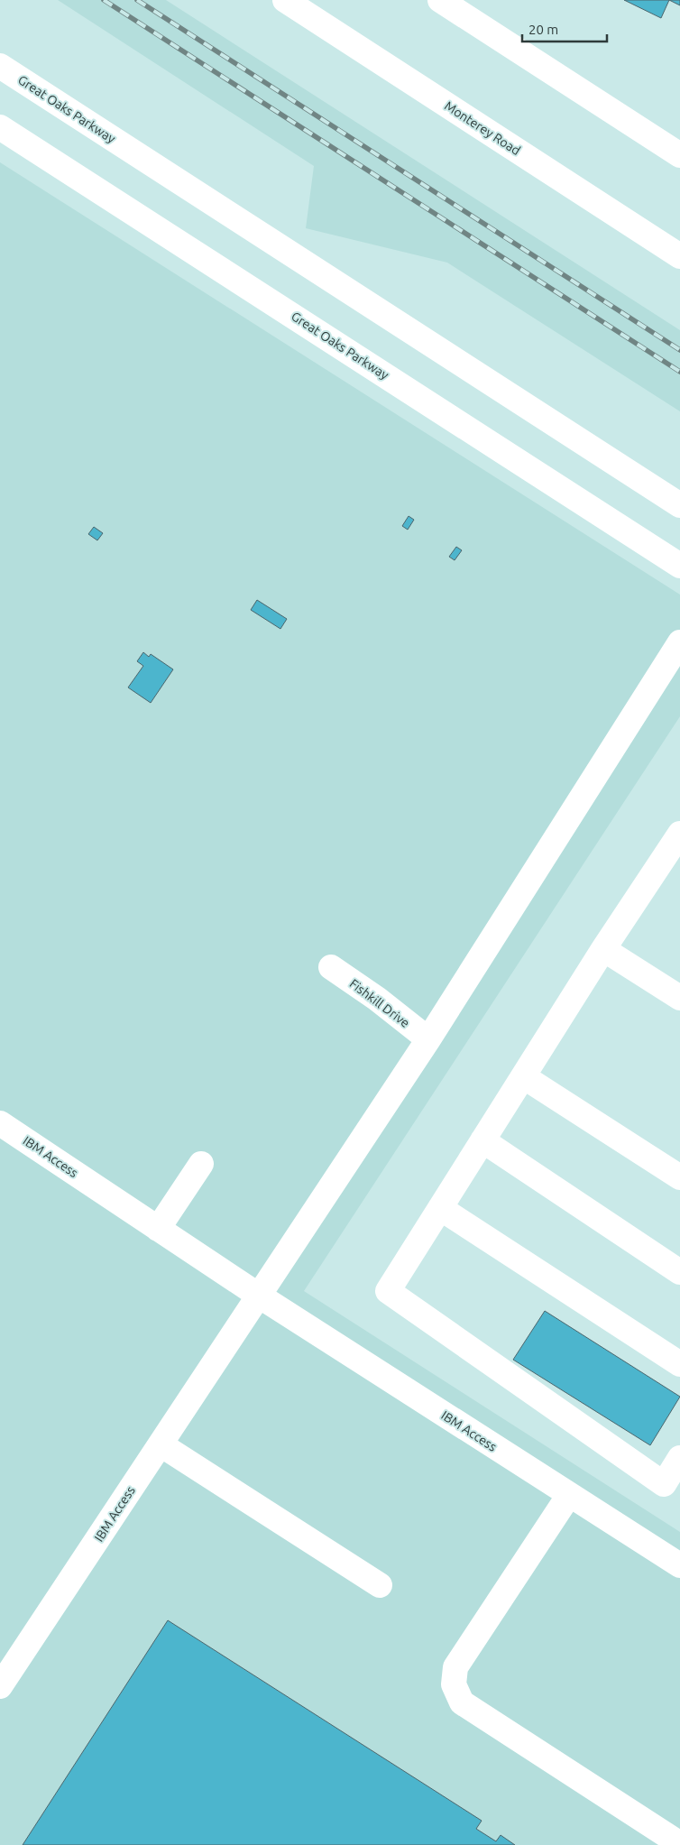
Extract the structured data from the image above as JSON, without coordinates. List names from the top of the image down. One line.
{"streets":{"main road":["Great Oaks Parkway","Monterey Road","Fishkill Drive","IBM Access"]},"scale_bar":"20 m"}
